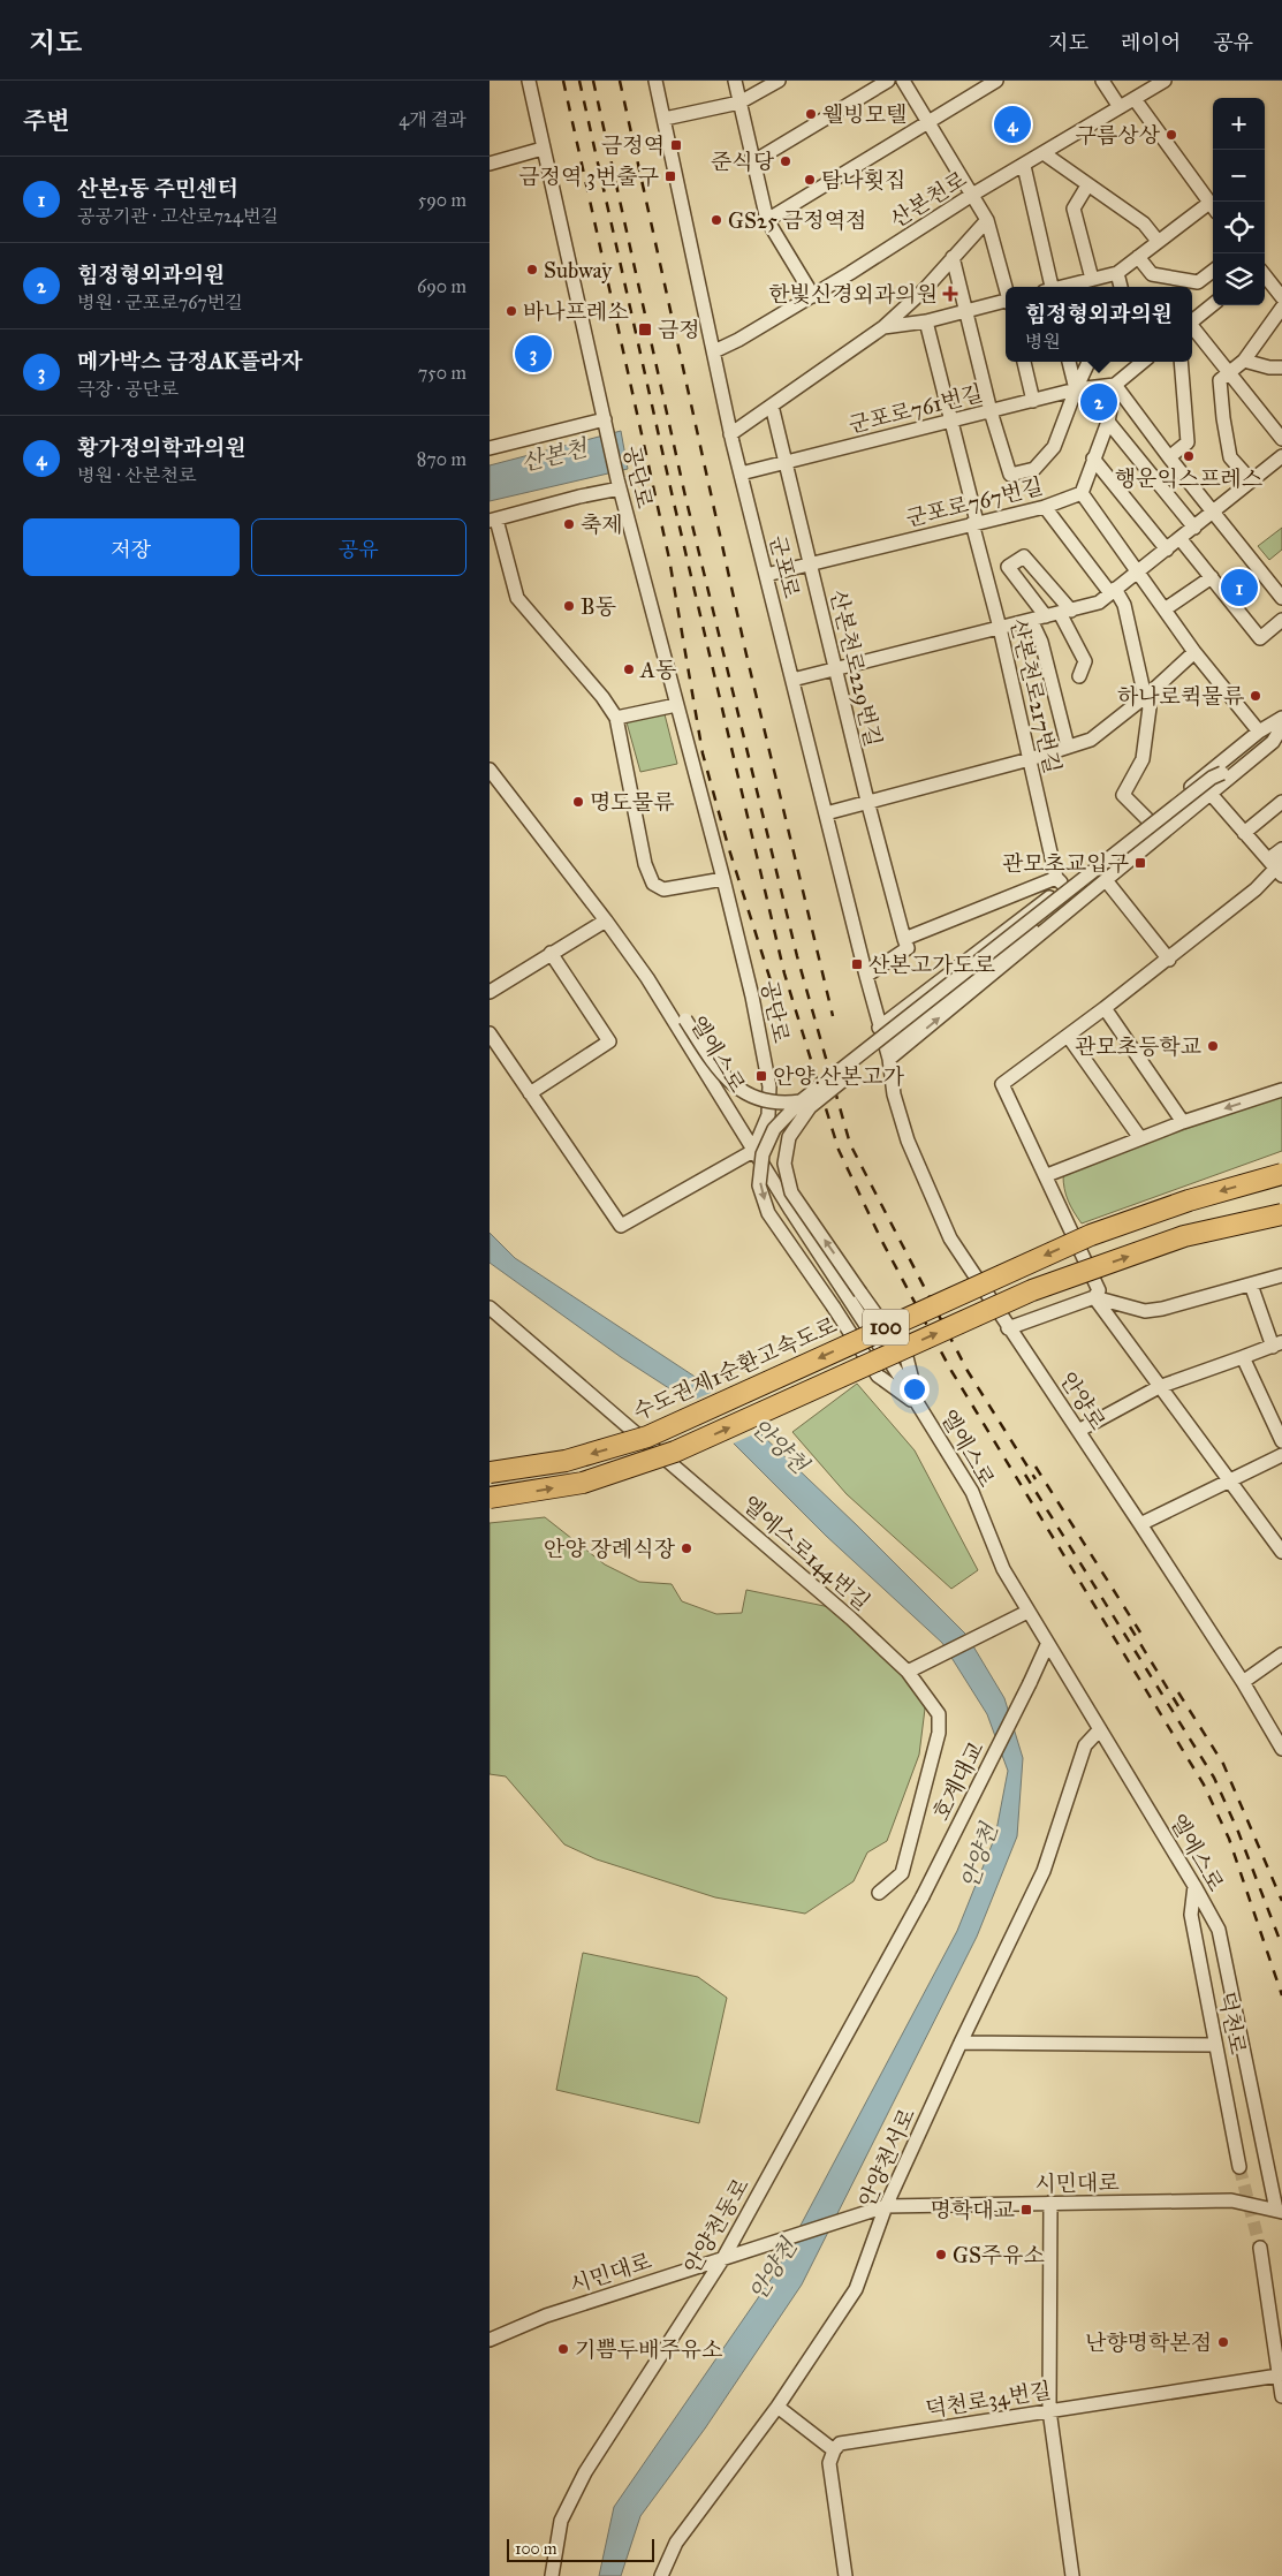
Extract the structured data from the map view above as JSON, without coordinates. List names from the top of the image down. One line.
{"streets":{"highway":["100","수도권제1순환고속도로"],"street":["산본천로","군포로761번길","공단로","군포로767번길","군포로","산본천로229번길","산본천로217번길","엘에스로","안양로","엘에스로144번길","호계대교","덕천로","안양천서로","시민대로","안양천동로","덕천로34번길"]},"crossings":[["산본천로","군포로"],["군포로761번길","군포로"],["군포로761번길","산본천로229번길"],["군포로761번길","산본천로217번길"],["공단로","엘에스로"],["군포로767번길","군포로"],["군포로767번길","산본천로229번길"],["군포로767번길","산본천로217번길"],["군포로","안양로"],["엘에스로","호계대교"],["엘에스로","덕천로"],["엘에스로","안양천서로"],["엘에스로","시민대로"],["호계대교","안양천동로"],["안양천서로","시민대로"],["시민대로","안양천동로"]],"water":["산본천","안양천"],"places":{"other":["웰빙모텔","구름상상","준식당","탐나횟집","GS25 금정역점","Subway","바나프레소","행운익스프레스","축제","B동","A동","하나로퀵물류","명도물류","관모초등학교","안양 장례식장","GS주유소","난향명학본점","기쁨두배주유소"],"transit":["금정역","금정역 3번출구","금정","관모초교입구","산본고가도로","안양.산본고가","명학대교"],"health":["한빛신경외과의원"]},"scale_bar":"100 m","page":{"header":"지도","nav":["지도","레이어","공유"],"heading":["주변","4개 결과"],"map_buttons":["+","−"],"pins":["4","3","2","1"],"list":[{"mark":"1","name":"산본1동 주민센터","note":"공공기관 · 고산로724번길","value":"590 m"},{"mark":"2","name":"힘정형외과의원","note":"병원 · 군포로767번길","value":"690 m"},{"mark":"3","name":"메가박스 금정AK플라자","note":"극장 · 공단로","value":"750 m"},{"mark":"4","name":"황가정의학과의원","note":"병원 · 산본천로","value":"870 m"}],"popup":["힘정형외과의원","병원"],"buttons":["저장","공유"],"scale":"100 m"}}
